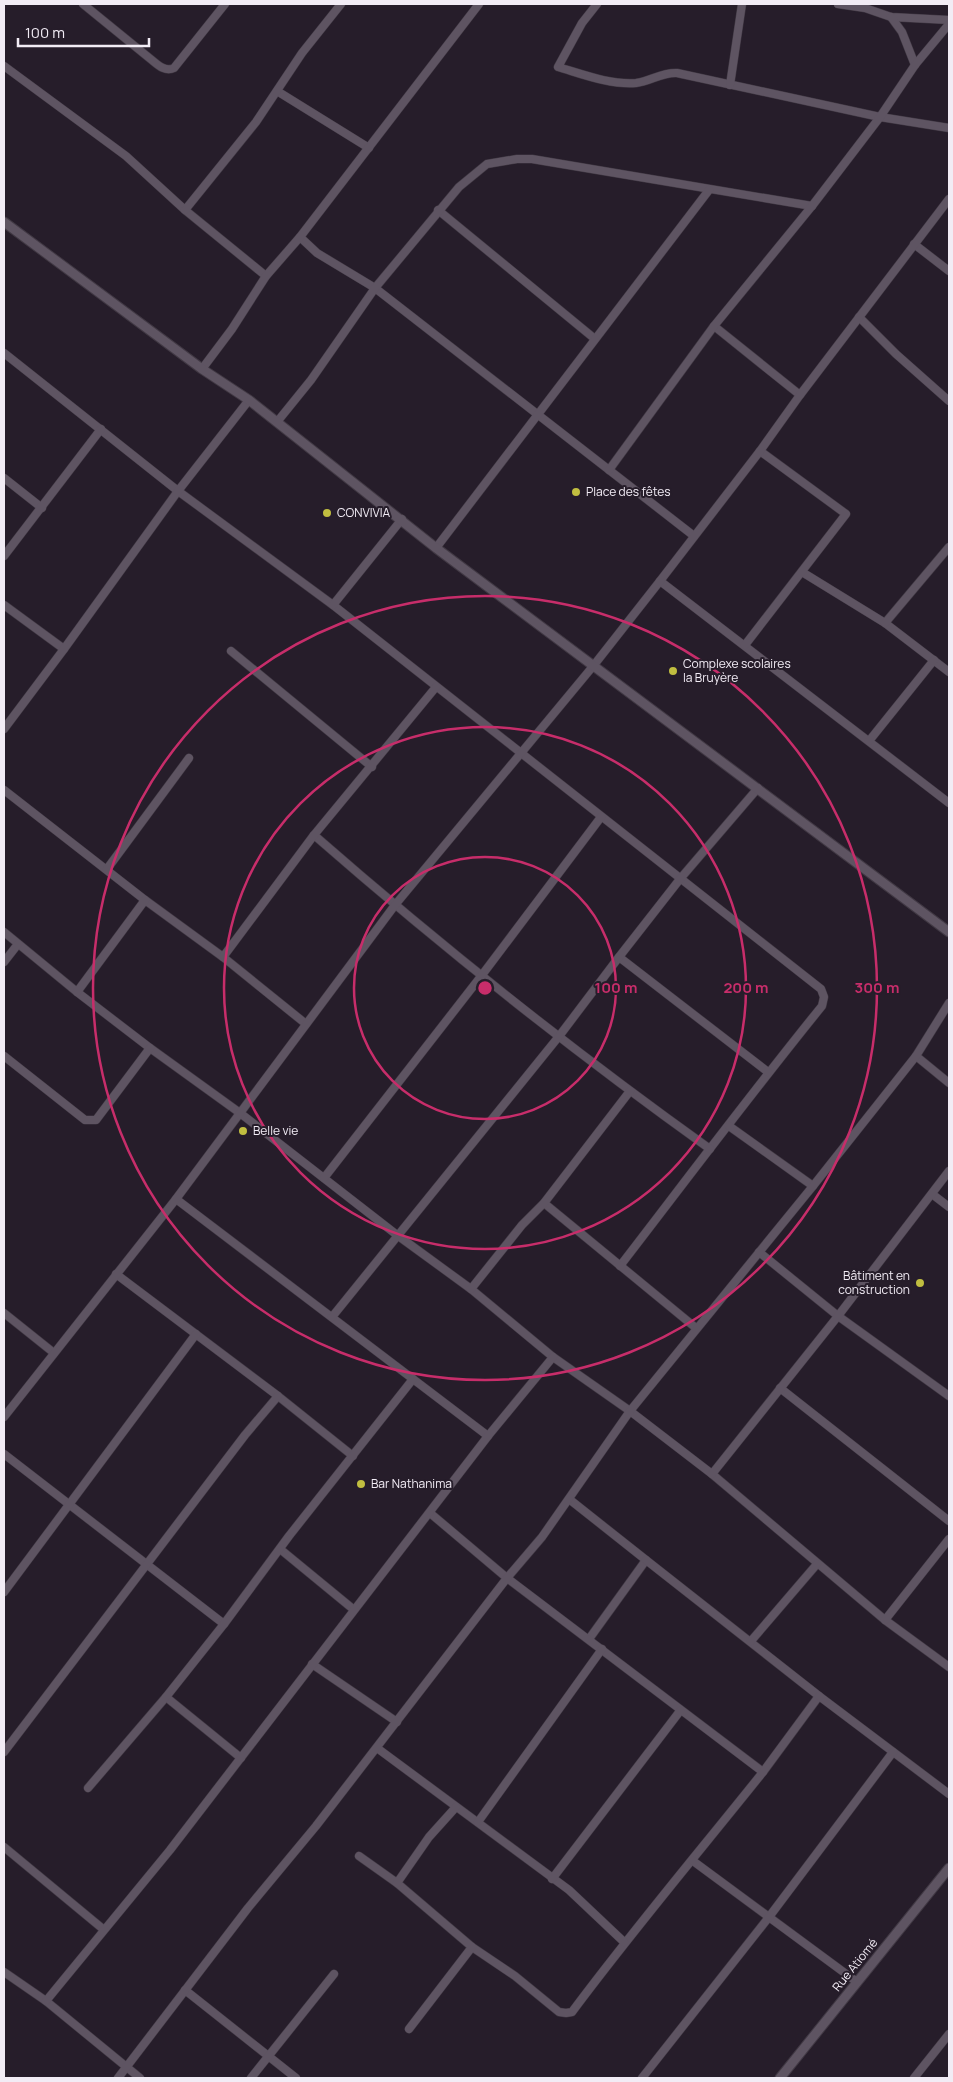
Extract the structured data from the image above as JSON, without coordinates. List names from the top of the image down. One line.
{"streets":{"street":["Rue Atiomé"]},"places":["Place des fêtes","CONVIVIA","Complexe scolaires la Bruyère","Belle vie","Bâtiment en construction","Bar Nathanima"],"scale_bar":"100 m","rings":["100 m","200 m","300 m"]}
